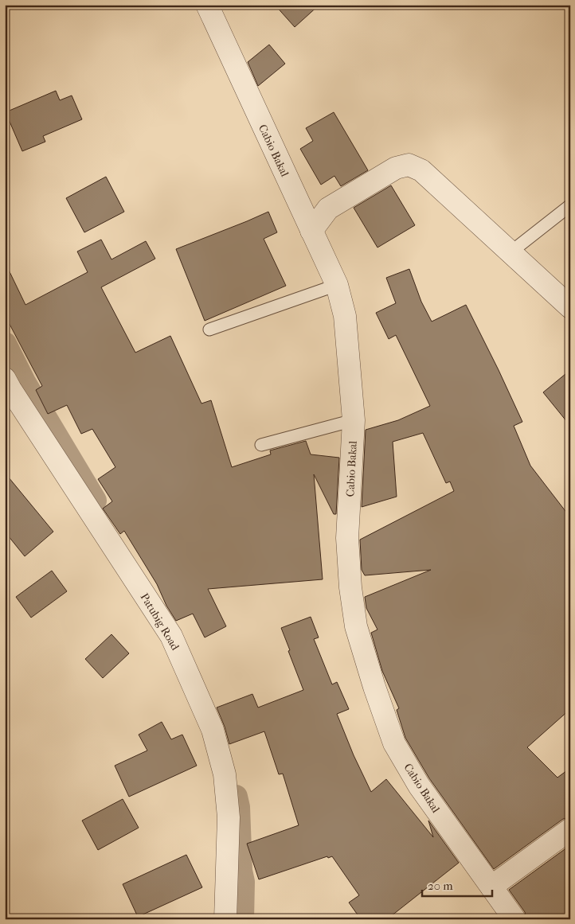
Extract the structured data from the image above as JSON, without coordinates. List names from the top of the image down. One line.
{"streets":{"street":["Cabio Bakal","Patubig Road"]},"scale_bar":"20 m"}
